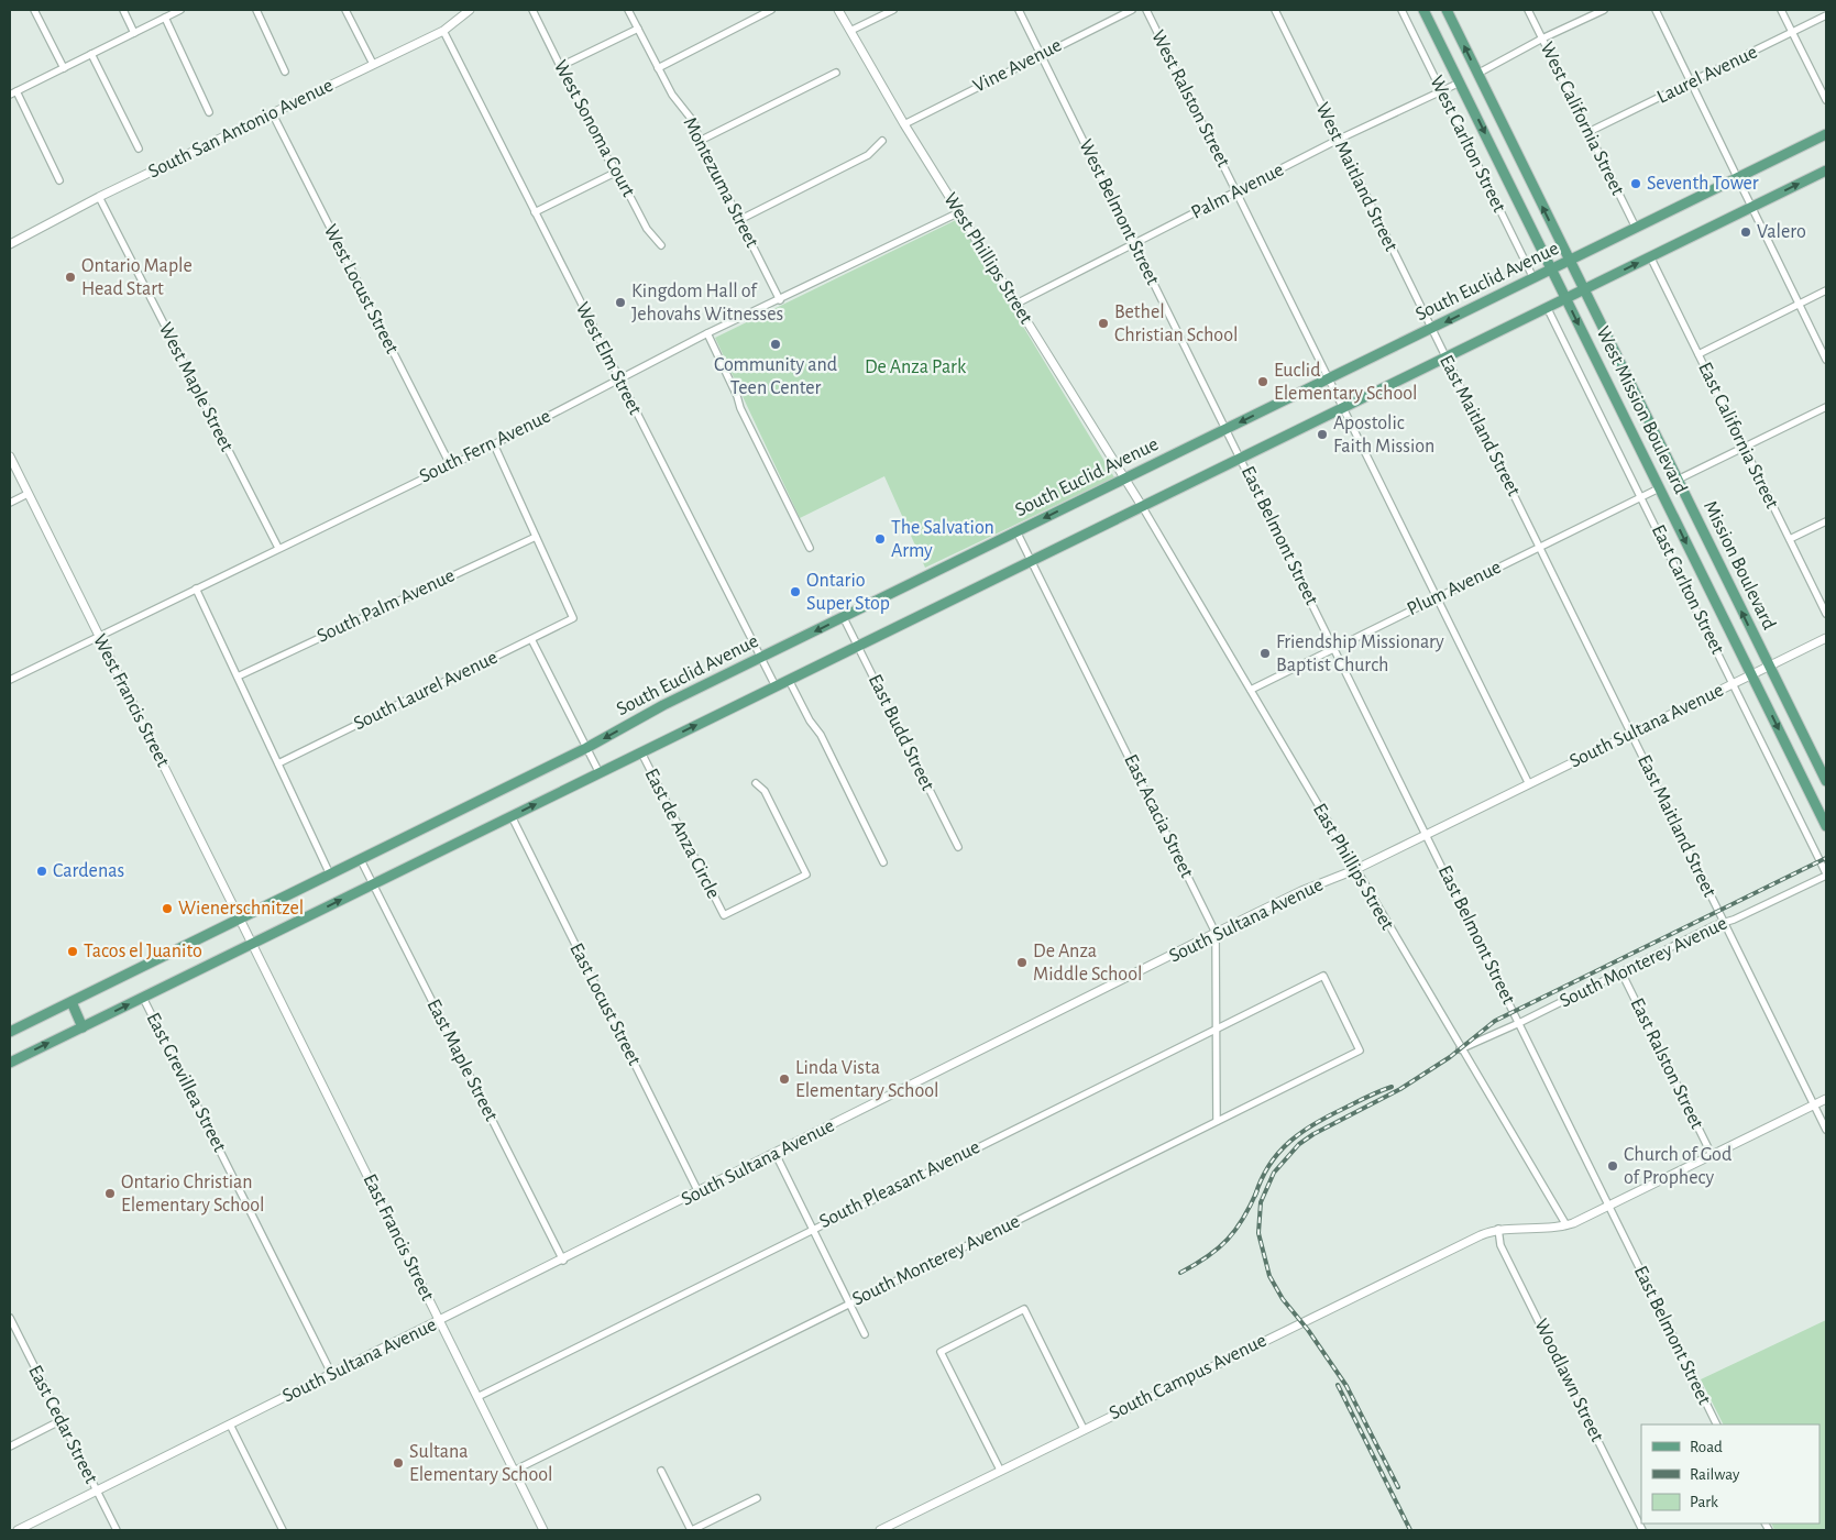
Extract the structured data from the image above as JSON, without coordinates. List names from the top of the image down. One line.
{"streets":{"main road":["South Euclid Avenue","West Mission Boulevard","Mission Boulevard"],"street":["Vine Avenue","Laurel Avenue","West Ralston Street","West California Street","South San Antonio Avenue","West Sonoma Court","West Carlton Street","West Maitland Street","Montezuma Street","Palm Avenue","West Belmont Street","West Phillips Street","West Locust Street","West Elm Street","West Maple Street","East Maitland Street","East California Street","South Fern Avenue","East Belmont Street","Plum Avenue","East Carlton Street","South Palm Avenue","South Laurel Avenue","West Francis Street","South Sultana Avenue","East Budd Street","East Acacia Street","East de Anza Circle","East Phillips Street","South Monterey Avenue","East Locust Street","East Maple Street","East Ralston Street","East Grevillea Street","South Pleasant Avenue","East Francis Street","South Campus Avenue","Woodlawn Street","East Cedar Street"]},"crossings":[["Vine Avenue","West Belmont Street"],["Vine Avenue","West Phillips Street"],["Laurel Avenue","West California Street"],["West Ralston Street","Palm Avenue"],["West Ralston Street","South Euclid Avenue"],["West Ralston Street","Plum Avenue"],["West Ralston Street","South Sultana Avenue"],["West California Street","South Euclid Avenue"],["South San Antonio Avenue","West Locust Street"],["South San Antonio Avenue","West Elm Street"],["South San Antonio Avenue","West Maple Street"],["West Carlton Street","Palm Avenue"],["West Carlton Street","South Euclid Avenue"],["West Maitland Street","Palm Avenue"],["West Maitland Street","South Euclid Avenue"],["West Maitland Street","East Maitland Street"],["Montezuma Street","South Fern Avenue"],["Palm Avenue","West Belmont Street"],["Palm Avenue","West Phillips Street"],["Palm Avenue","West Mission Boulevard"],["West Belmont Street","South Euclid Avenue"],["West Belmont Street","East Belmont Street"],["West Phillips Street","South Euclid Avenue"],["West Phillips Street","South Fern Avenue"],["West Phillips Street","East Phillips Street"],["South Euclid Avenue","West Elm Street"],["South Euclid Avenue","West Mission Boulevard"],["South Euclid Avenue","Mission Boulevard"],["South Euclid Avenue","West Francis Street"],["South Euclid Avenue","East Budd Street"],["South Euclid Avenue","East Acacia Street"],["South Euclid Avenue","East Maple Street"],["West Locust Street","South Fern Avenue"],["West Elm Street","South Fern Avenue"],["West Maple Street","South Fern Avenue"],["West Mission Boulevard","Plum Avenue"],["West Mission Boulevard","South Sultana Avenue"],["East Maitland Street","Plum Avenue"],["East Maitland Street","South Sultana Avenue"],["East Maitland Street","South Monterey Avenue"],["South Fern Avenue","West Francis Street"],["East Belmont Street","Plum Avenue"],["East Belmont Street","South Sultana Avenue"],["East Belmont Street","South Monterey Avenue"],["Mission Boulevard","South Sultana Avenue"],["Plum Avenue","East Carlton Street"],["Plum Avenue","East Phillips Street"],["East Carlton Street","South Sultana Avenue"],["East Carlton Street","South Monterey Avenue"],["South Palm Avenue","South Laurel Avenue"],["West Francis Street","East Francis Street"],["South Sultana Avenue","East Acacia Street"],["South Sultana Avenue","East Phillips Street"],["South Sultana Avenue","East Locust Street"],["South Sultana Avenue","East Maple Street"],["South Sultana Avenue","East Grevillea Street"],["South Sultana Avenue","East Francis Street"],["South Sultana Avenue","East Cedar Street"],["East Acacia Street","South Monterey Avenue"],["East Acacia Street","South Pleasant Avenue"],["East Phillips Street","South Monterey Avenue"],["South Monterey Avenue","East Ralston Street"],["South Monterey Avenue","South Pleasant Avenue"],["South Monterey Avenue","East Francis Street"],["South Pleasant Avenue","East Francis Street"],["South Campus Avenue","Woodlawn Street"]],"one_way":["West Mission Boulevard","Mission Boulevard"],"parks":["De Anza Park"],"places":["Seventh Tower","Valero","Ontario Maple Head Start","Kingdom Hall of Jehovahs Witnesses","Bethel Christian School","Community and Teen Center","Euclid Elementary School","Apostolic Faith Mission","The Salvation Army","Ontario Super Stop","Friendship Missionary Baptist Church","Cardenas","Wienerschnitzel","Tacos el Juanito","De Anza Middle School","Linda Vista Elementary School","Church of God of Prophecy","Ontario Christian Elementary School","Sultana Elementary School"],"legend":["Road","Railway","Park"]}
